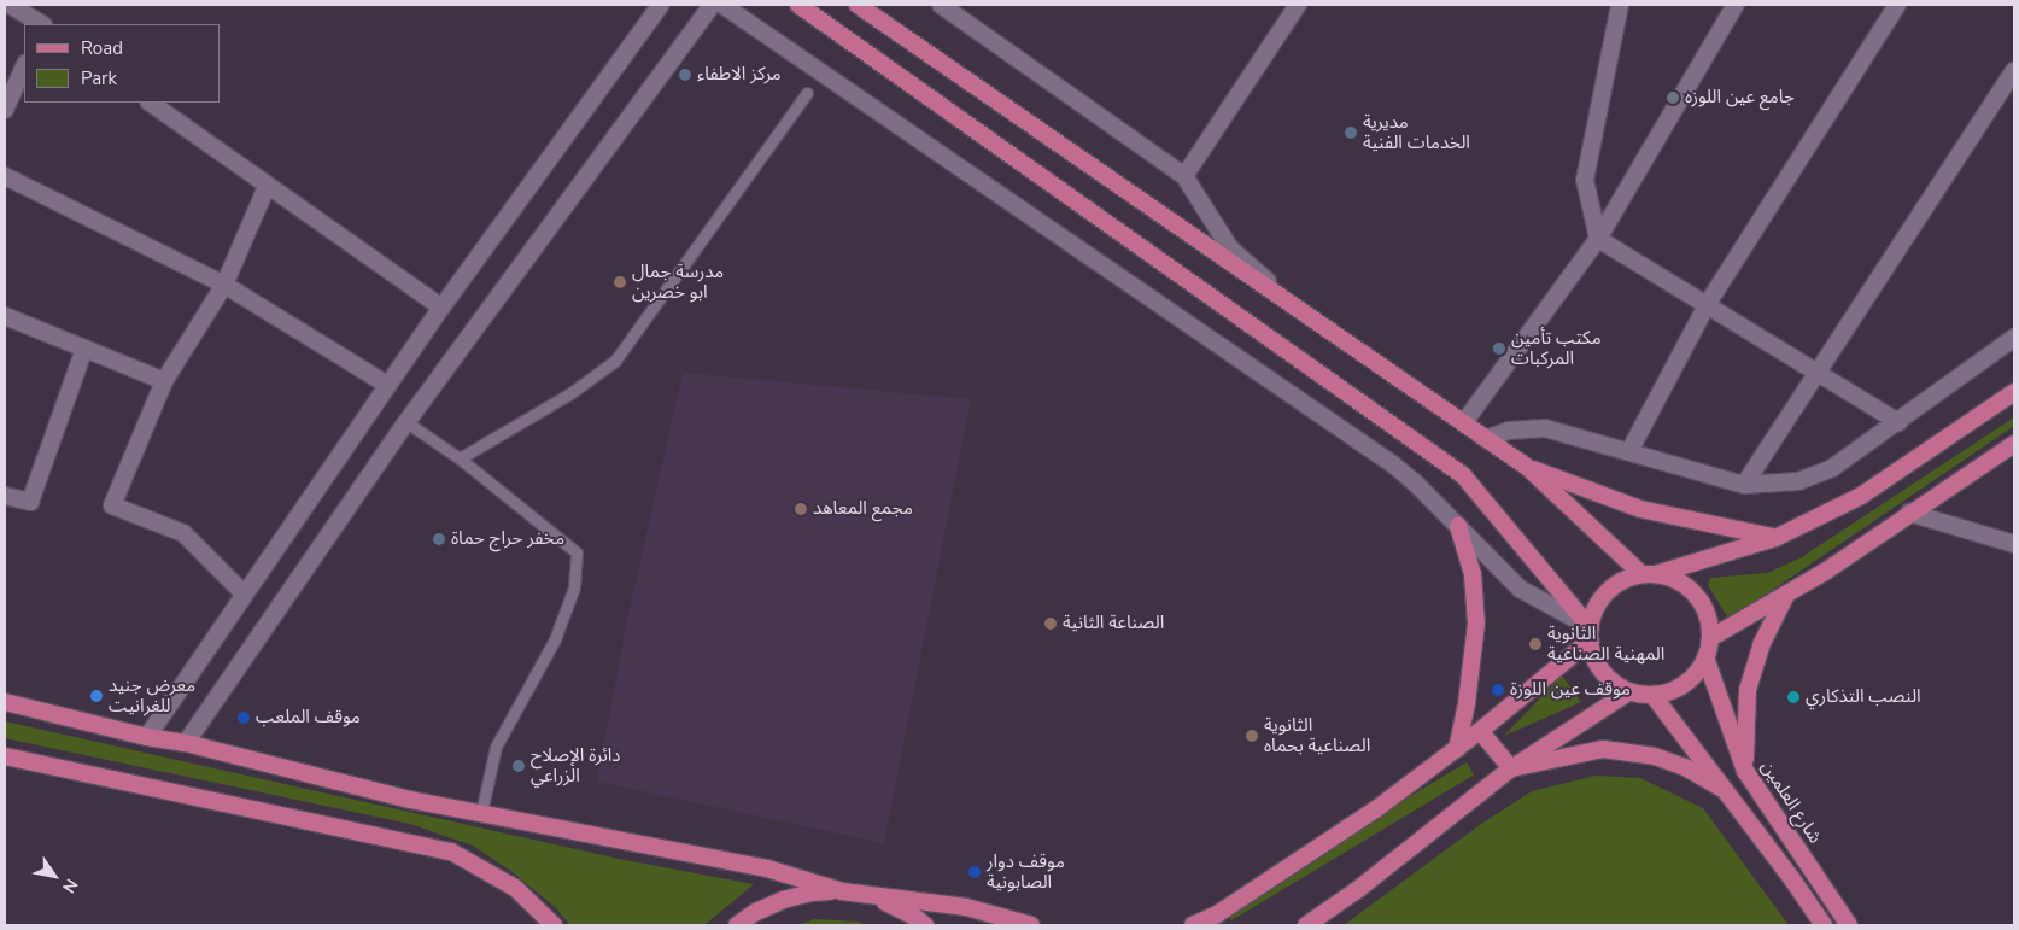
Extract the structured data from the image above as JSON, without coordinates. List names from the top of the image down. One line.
{"streets":{"main road":["شارع العلمين"]},"places":["مركز الاطفاء","جامع عين اللوزه","مديرية الخدمات الفنية","مدرسة جمال ابو خصرين","مكتب تأمين المركبات","مجمع المعاهد","مخفر حراج حماة","الصناعة الثانية","الثانوية المهنية الصناعية","موقف عين اللوزة","معرض جنيد للغرانيت","النصب التذكاري","موقف الملعب","الثانوية الصناعية بحماه","دائرة الإصلاح الزراعي","موقف دوار الصابونية"],"legend":["Road","Park"],"north":"bottom right"}
